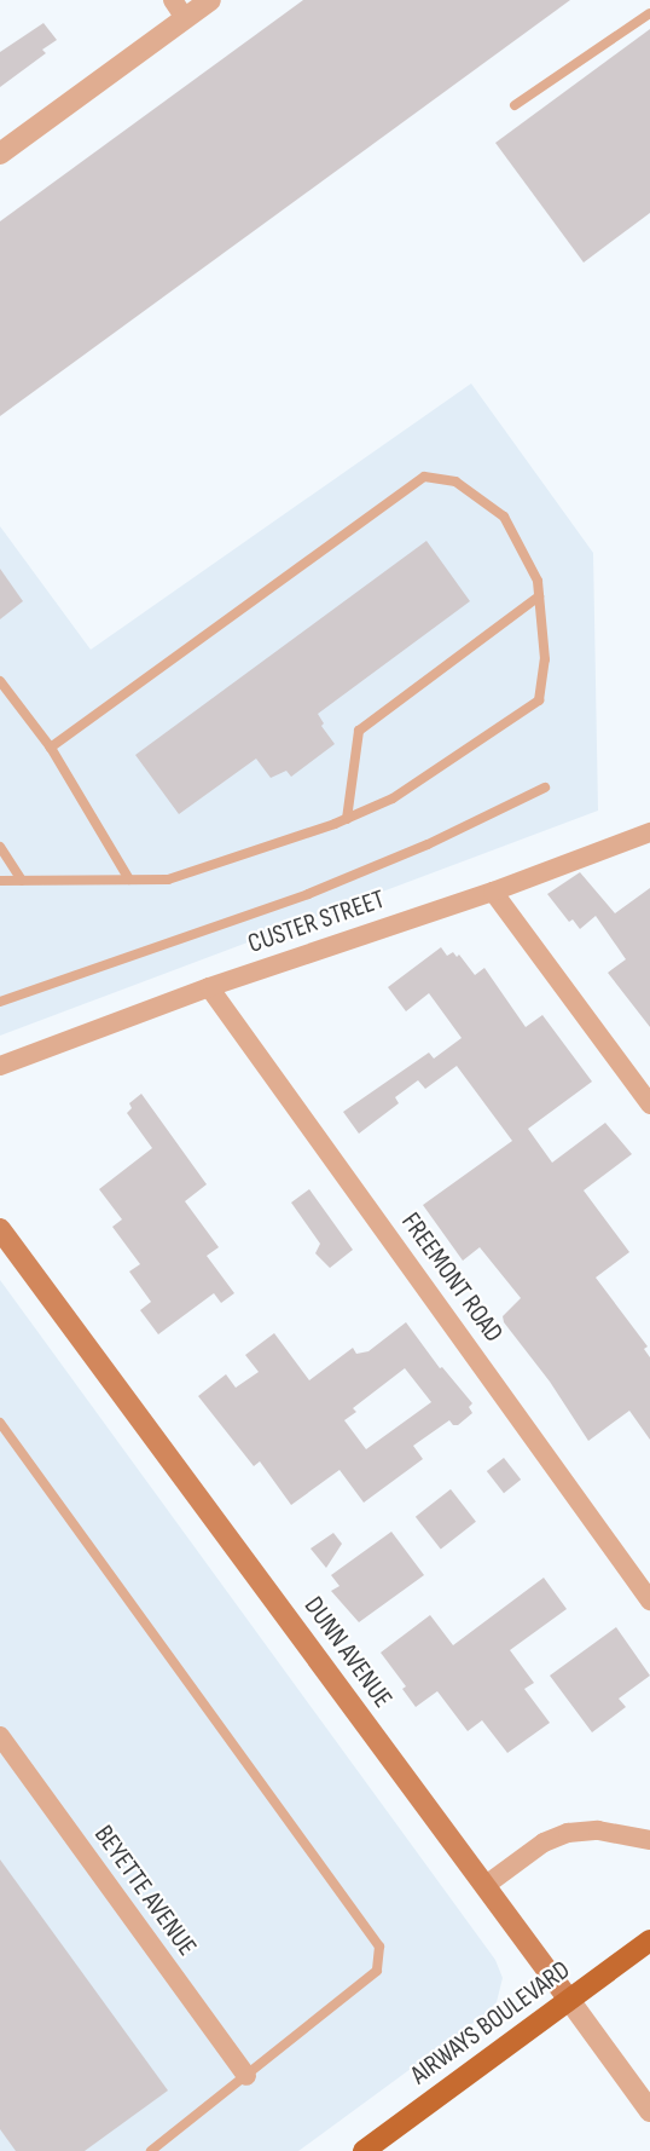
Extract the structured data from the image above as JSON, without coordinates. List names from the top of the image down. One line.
{"streets":{"main road":["DUNN AVENUE","AIRWAYS BOULEVARD"],"street":["CUSTER STREET","FREEMONT ROAD","BEYETTE AVENUE"]},"crossings":[["CUSTER STREET","FREEMONT ROAD"],["DUNN AVENUE","AIRWAYS BOULEVARD"]]}
